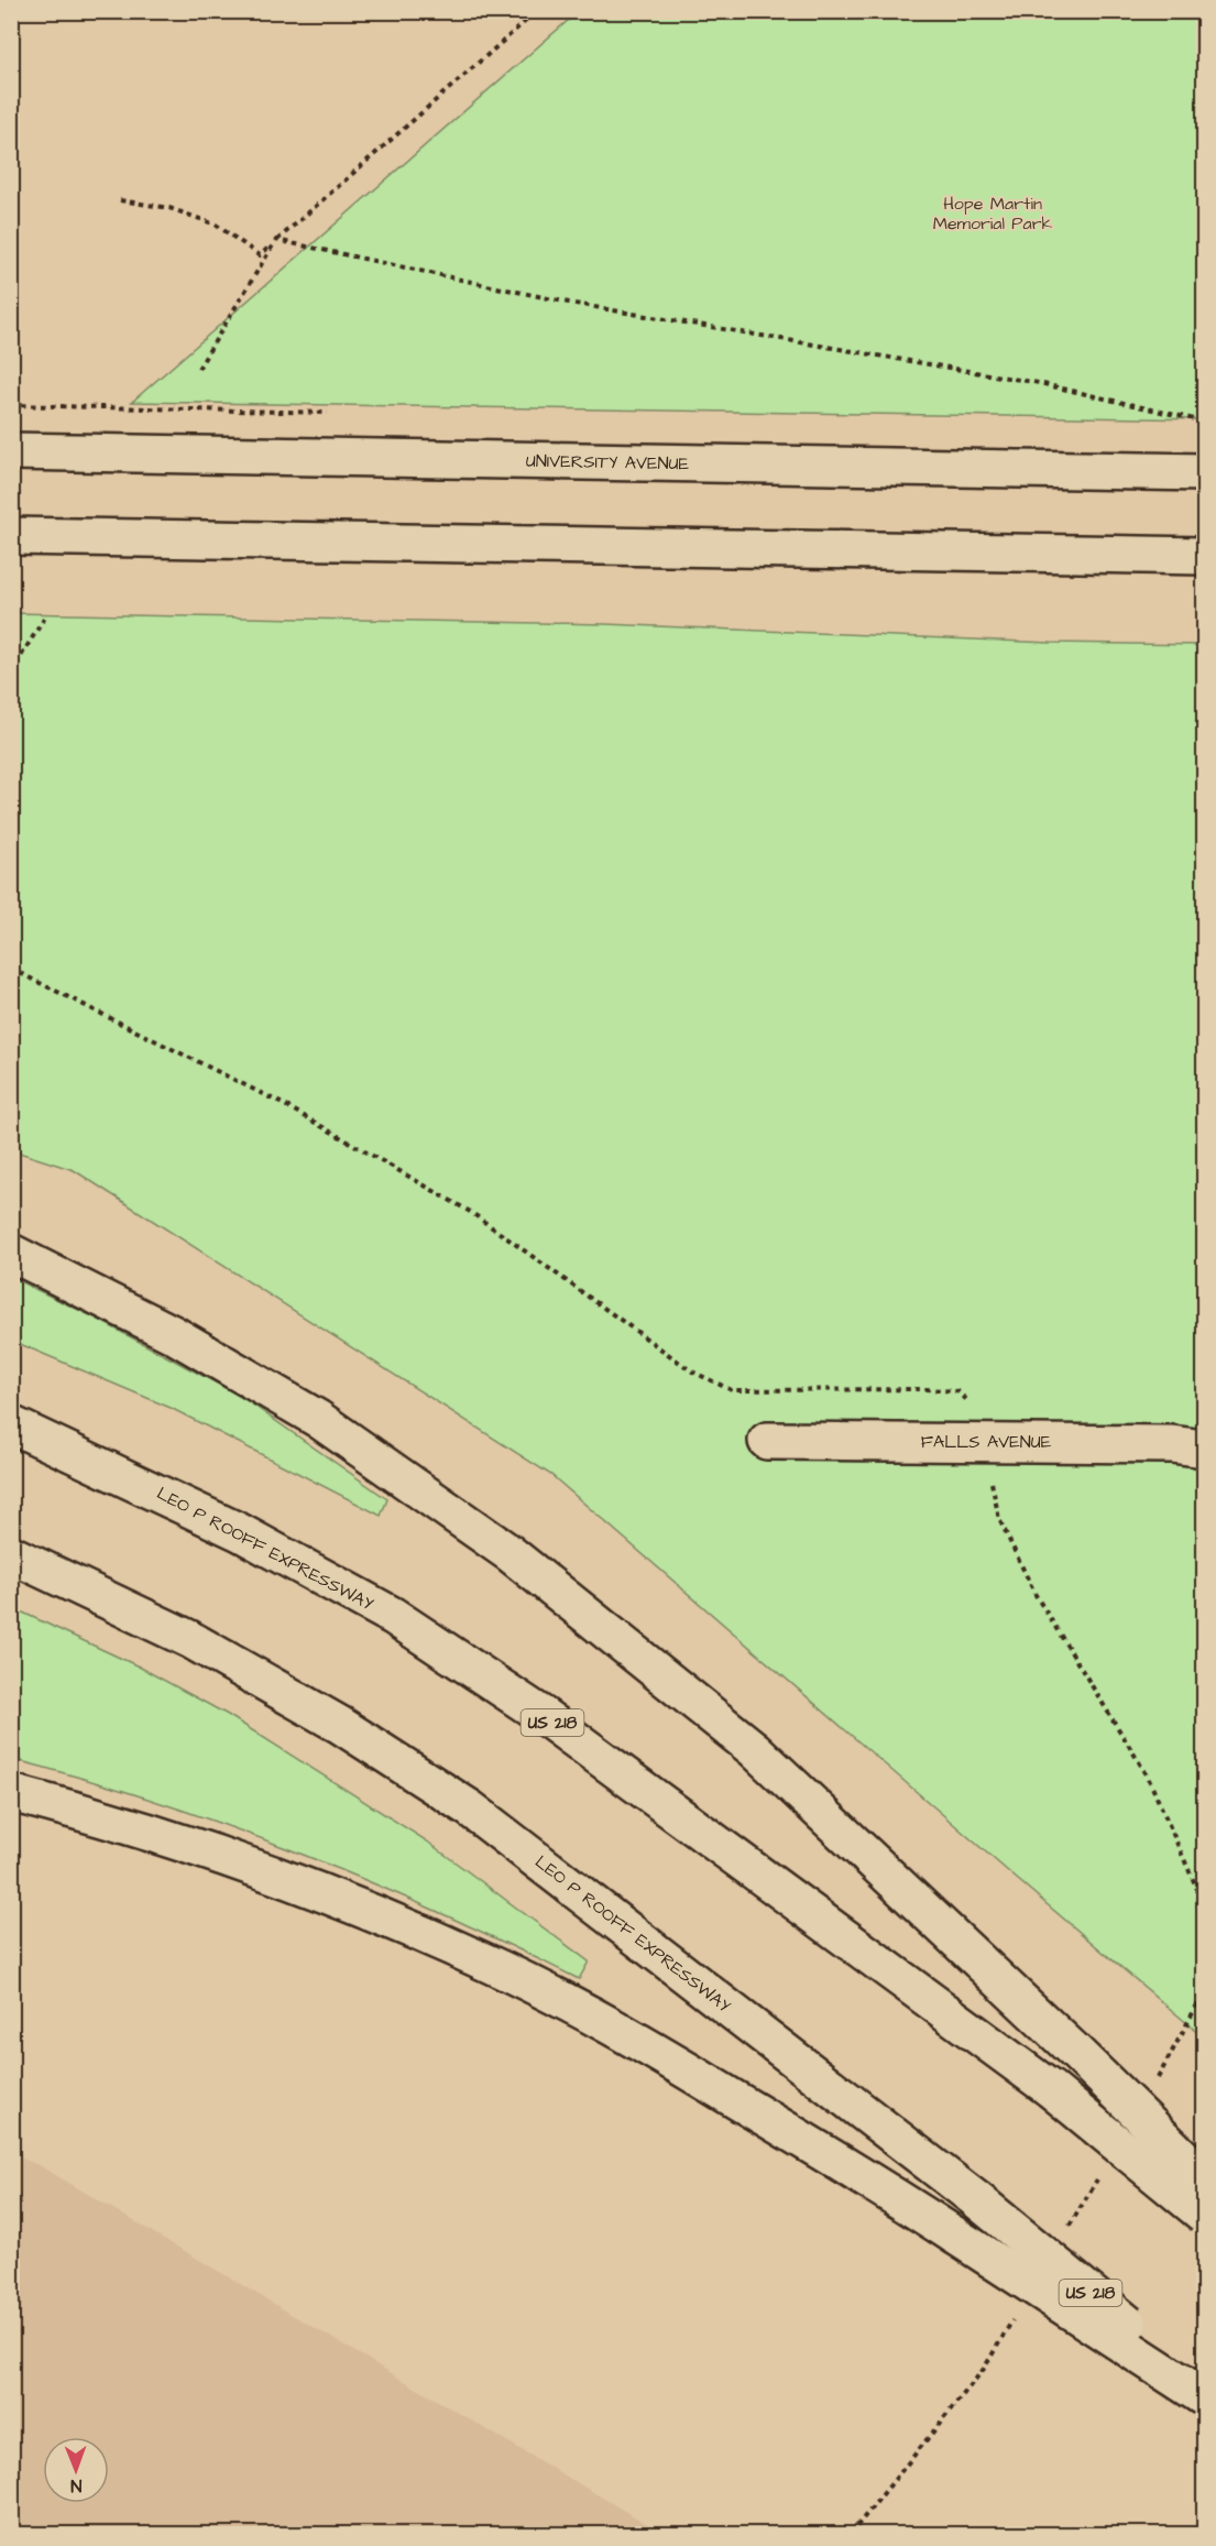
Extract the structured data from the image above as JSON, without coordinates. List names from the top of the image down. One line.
{"streets":{"main road":["UNIVERSITY AVENUE","FALLS AVENUE","LEO P ROOFF EXPRESSWAY","US 218"]},"parks":["Hope Martin Memorial Park"],"north":"bottom"}
